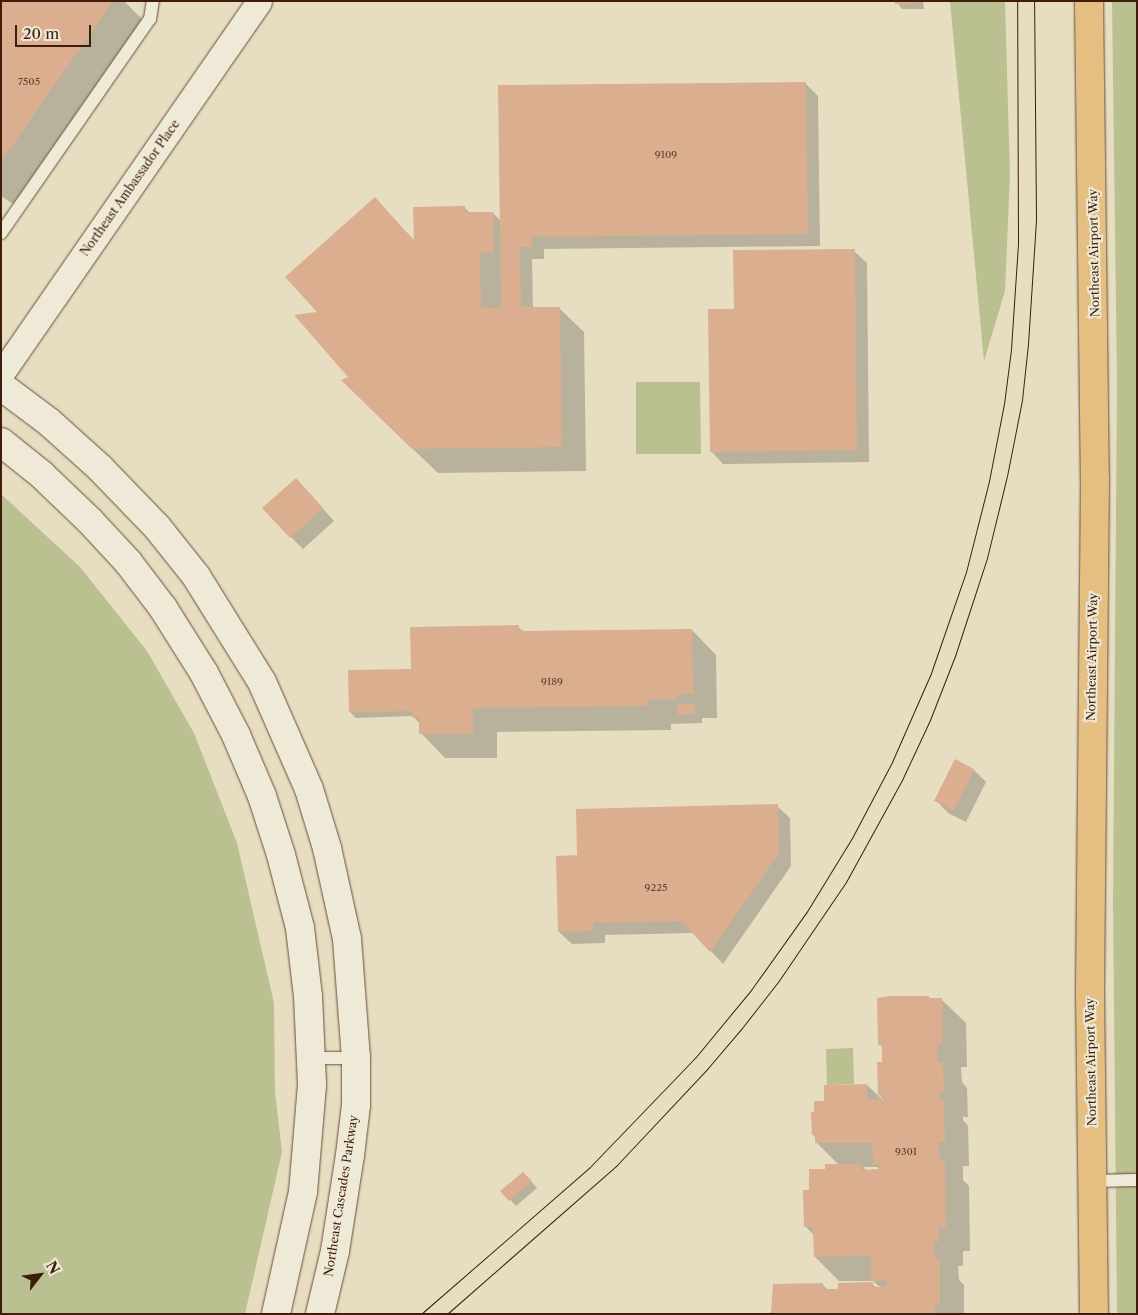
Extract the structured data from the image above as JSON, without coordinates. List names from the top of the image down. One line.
{"streets":{"main road":["Northeast Airport Way"],"street":["Northeast Ambassador Place","Northeast Cascades Parkway"]},"house_numbers":["7505","9109","9189","9225","9301"],"scale_bar":"20 m","north":"top right"}
